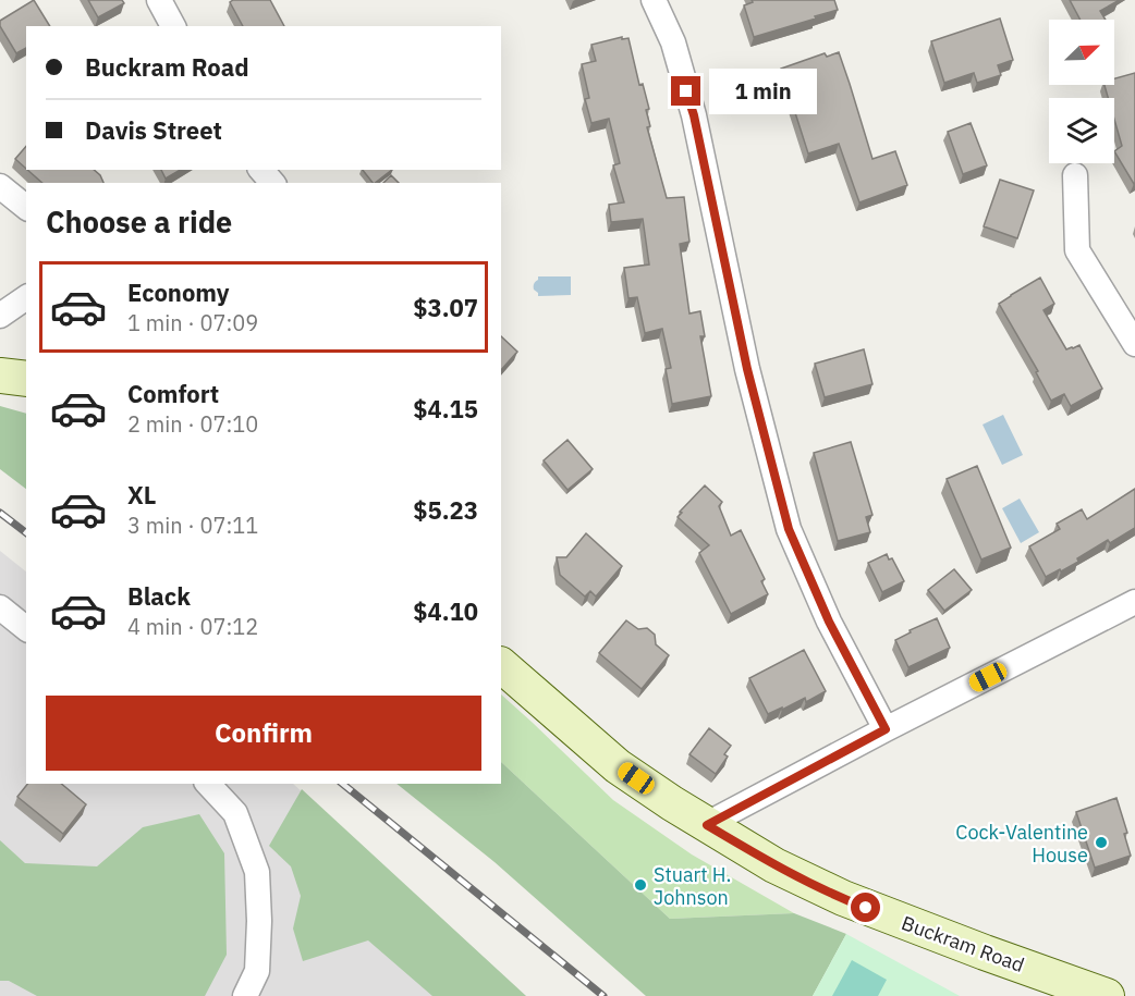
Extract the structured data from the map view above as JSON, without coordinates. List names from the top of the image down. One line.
{"streets":{"main road":["Buckram Road"]},"places":["Cock-Valentine House","Stuart H. Johnson"],"north":"top right","page":{"banner":["Buckram Road","Davis Street"],"bubble":"1 min","heading":"Choose a ride","list":[{"name":"Economy","note":"1 min · 07:09","value":"$3.07"},{"name":"Comfort","note":"2 min · 07:10","value":"$4.15"},{"name":"XL","note":"3 min · 07:11","value":"$5.23"},{"name":"Black","note":"4 min · 07:12","value":"$4.10"}],"buttons":"Confirm"}}
